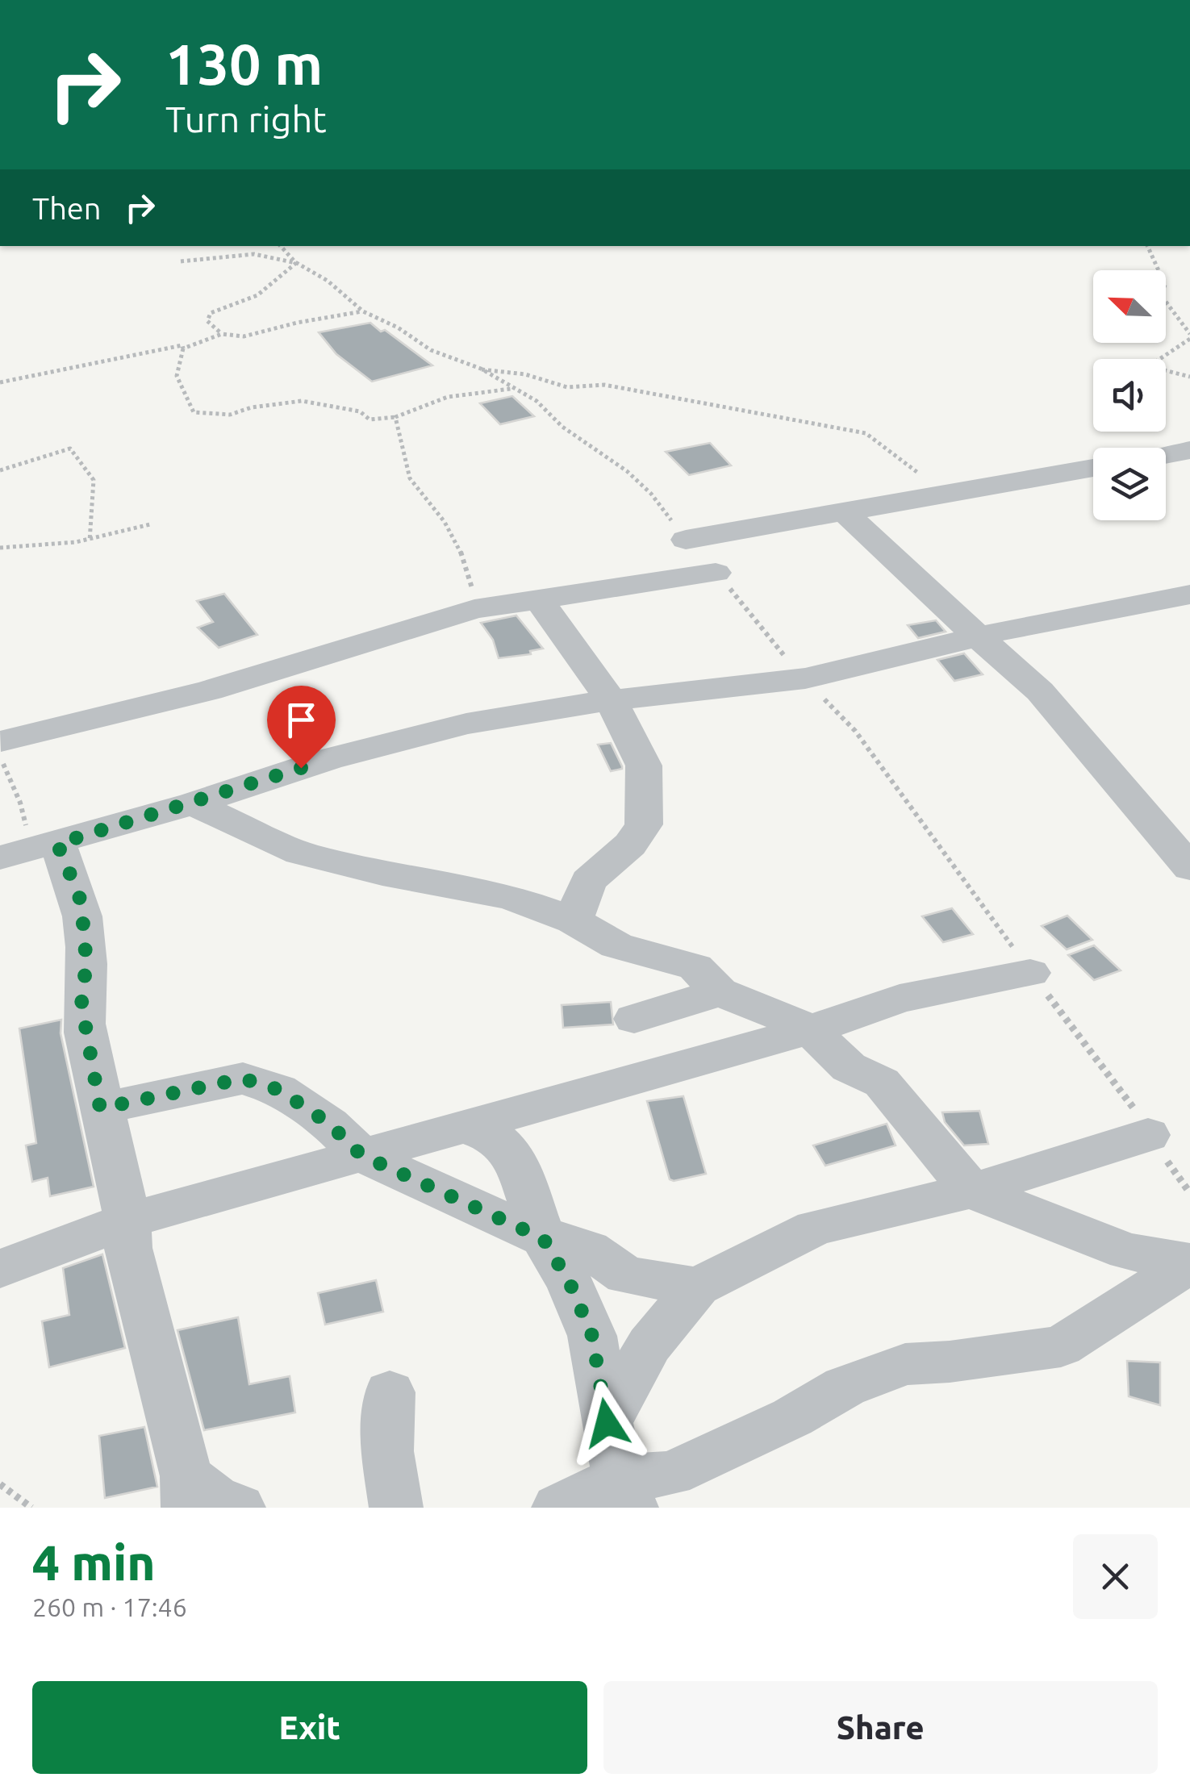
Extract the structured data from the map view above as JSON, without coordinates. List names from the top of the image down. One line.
{"north":"top left","page":{"turn":["130 m","Turn right"],"then":"Then","heading":["4 min","260 m · 17:46"],"buttons":["Exit","Share"]}}
